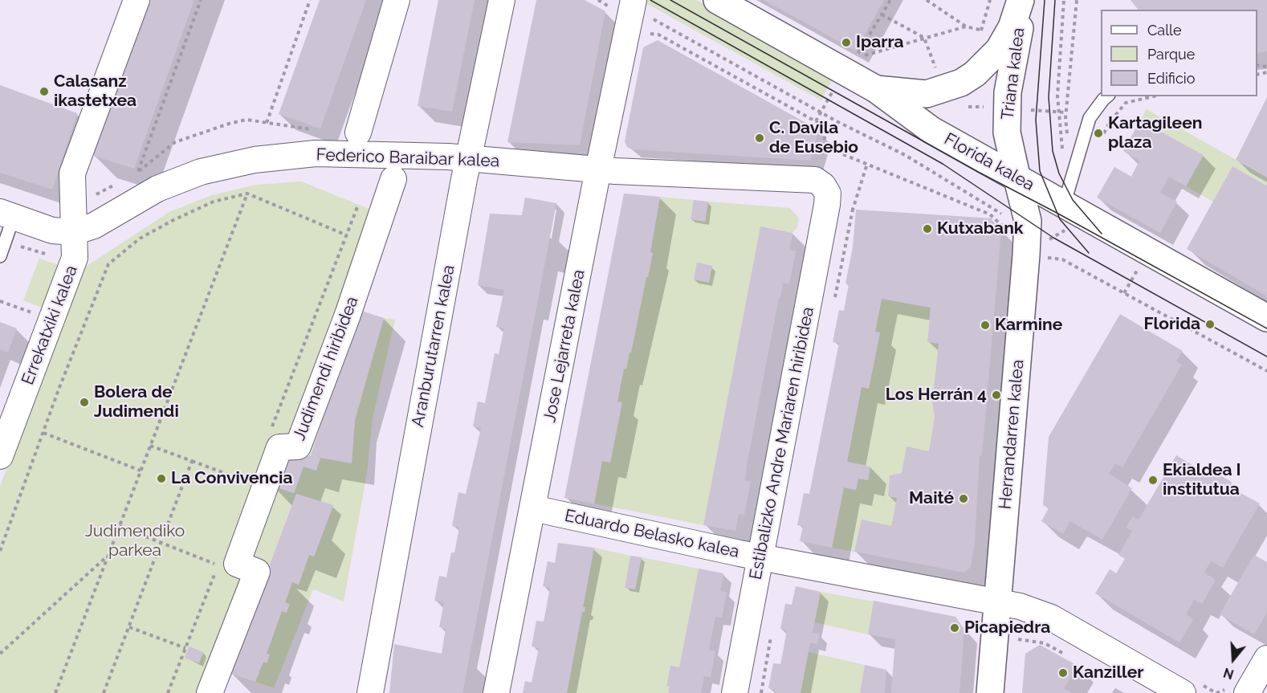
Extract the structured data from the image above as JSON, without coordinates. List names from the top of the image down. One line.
{"streets":{"main road":["Triana kalea","Florida kalea","Herrandarren kalea"],"street":["Federico Baraibar kalea","Errekatxiki kalea","Aranburutarren kalea","Jose Lejarreta kalea","Judimendi hiribidea","Estibalizko Andre Mariaren hiribidea","Eduardo Belasko kalea"]},"crossings":[["Triana kalea","Florida kalea"],["Triana kalea","Herrandarren kalea"],["Federico Baraibar kalea","Errekatxiki kalea"],["Federico Baraibar kalea","Aranburutarren kalea"],["Federico Baraibar kalea","Jose Lejarreta kalea"],["Federico Baraibar kalea","Estibalizko Andre Mariaren hiribidea"],["Florida kalea","Herrandarren kalea"],["Jose Lejarreta kalea","Eduardo Belasko kalea"],["Herrandarren kalea","Eduardo Belasko kalea"],["Estibalizko Andre Mariaren hiribidea","Eduardo Belasko kalea"]],"parks":["Judimendiko parkea"],"places":["Iparra","Calasanz ikastetxea","Kartagileen plaza","C. Davila de Eusebio","Kutxabank","Florida","Karmine","Los Herrán 4","Bolera de Judimendi","La Convivencia","Ekialdea I institutua","Maité","Picapiedra","Kanziller"],"legend":["Calle","Parque","Edificio"],"north":"bottom"}
